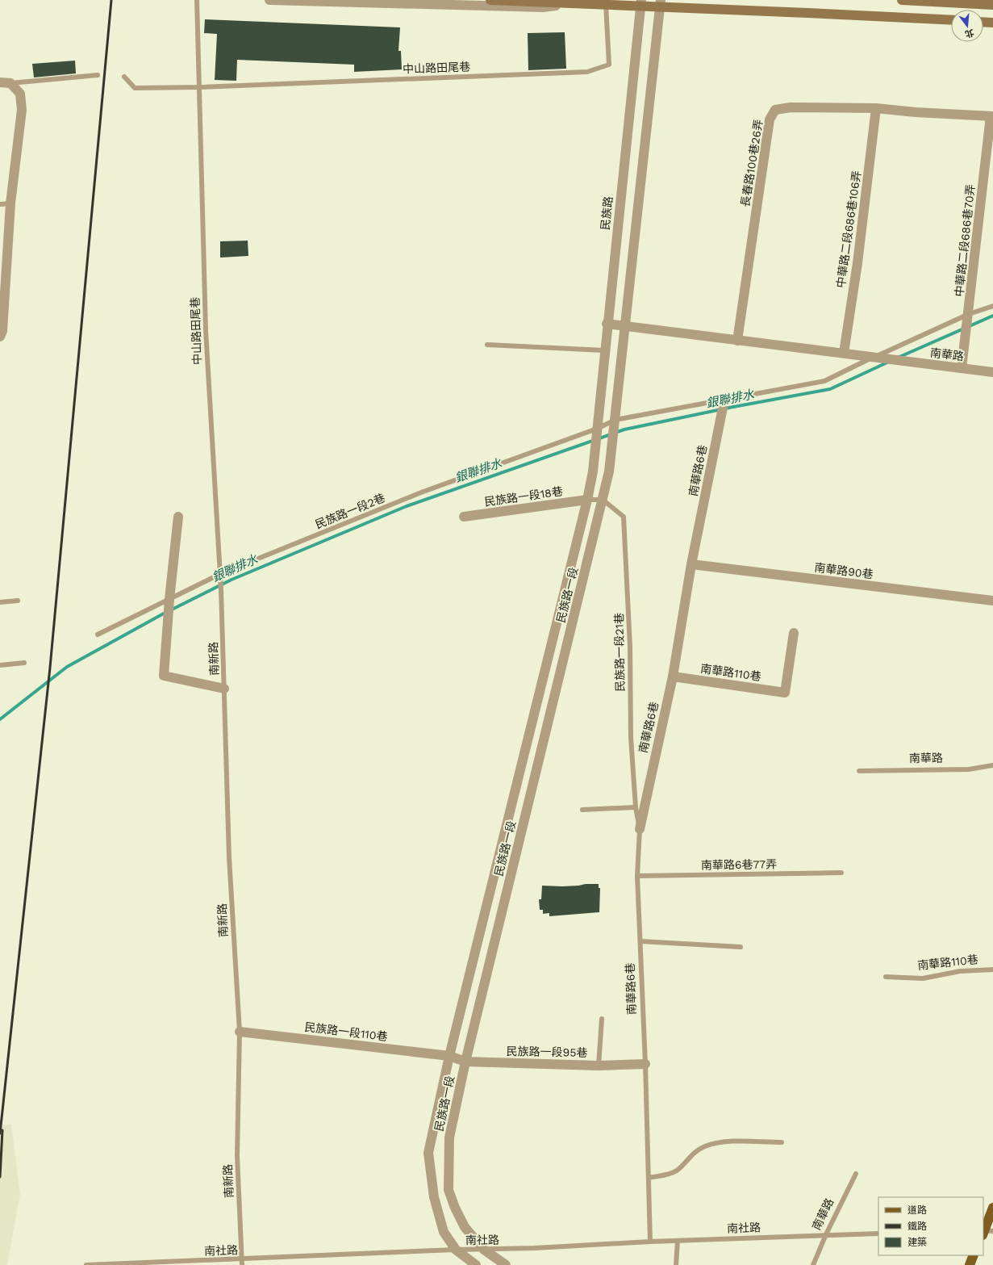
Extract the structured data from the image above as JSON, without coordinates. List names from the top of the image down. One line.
{"streets":{"street":["長春路100巷26弄","民族路","中華路二段686巷106弄","中華路二段686巷70弄","南華路","南華路6巷","民族路一段18巷","南華路90巷","民族路一段","南華路110巷","民族路一段110巷","民族路一段95巷"],"lane":["中山路田尾巷","民族路一段2巷","民族路一段21巷","南新路","南華路6巷77弄","南社路"]},"crossings":[["中山路田尾巷","民族路一段2巷"],["中山路田尾巷","南新路"],["長春路100巷26弄","中華路二段686巷106弄"],["長春路100巷26弄","中華路二段686巷70弄"],["長春路100巷26弄","南華路"],["民族路","南華路"],["民族路","民族路一段2巷"],["民族路","民族路一段"],["中華路二段686巷106弄","南華路"],["中華路二段686巷70弄","南華路"],["中華路二段686巷70弄","民族路一段2巷"],["南華路","民族路一段2巷"],["南華路","南社路"],["南華路6巷","民族路一段2巷"],["南華路6巷","南華路90巷"],["南華路6巷","民族路一段21巷"],["南華路6巷","南華路110巷"],["南華路6巷","南華路6巷77弄"],["南華路6巷","民族路一段95巷"],["南華路6巷","南社路"],["民族路一段18巷","民族路一段"],["民族路一段2巷","民族路一段"],["民族路一段2巷","南新路"],["民族路一段","民族路一段21巷"],["民族路一段","民族路一段110巷"],["民族路一段","民族路一段95巷"],["民族路一段","南社路"],["南新路","民族路一段110巷"],["南新路","南社路"],["民族路一段110巷","民族路一段95巷"]],"water":["銀聯排水"],"legend":["道路","鐵路","建築"],"north":"bottom"}
